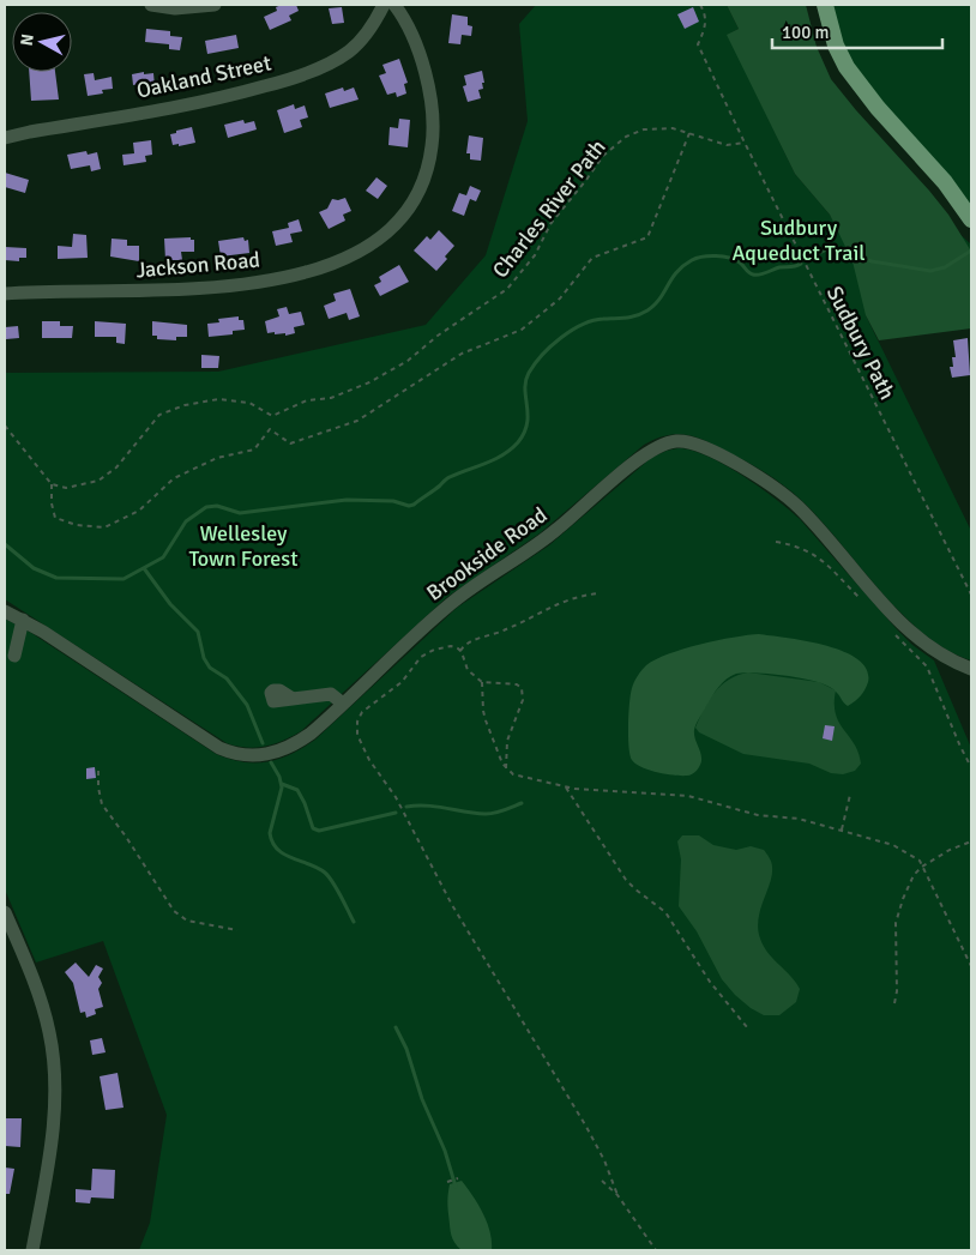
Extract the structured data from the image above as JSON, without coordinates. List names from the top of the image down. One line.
{"streets":{"street":["Oakland Street","Jackson Road","Brookside Road"],"path":["Charles River Path","Sudbury Path"]},"crossings":[["Charles River Path","Sudbury Path"]],"parks":["Sudbury Aqueduct Trail","Wellesley Town Forest"],"scale_bar":"100 m","north":"left"}
